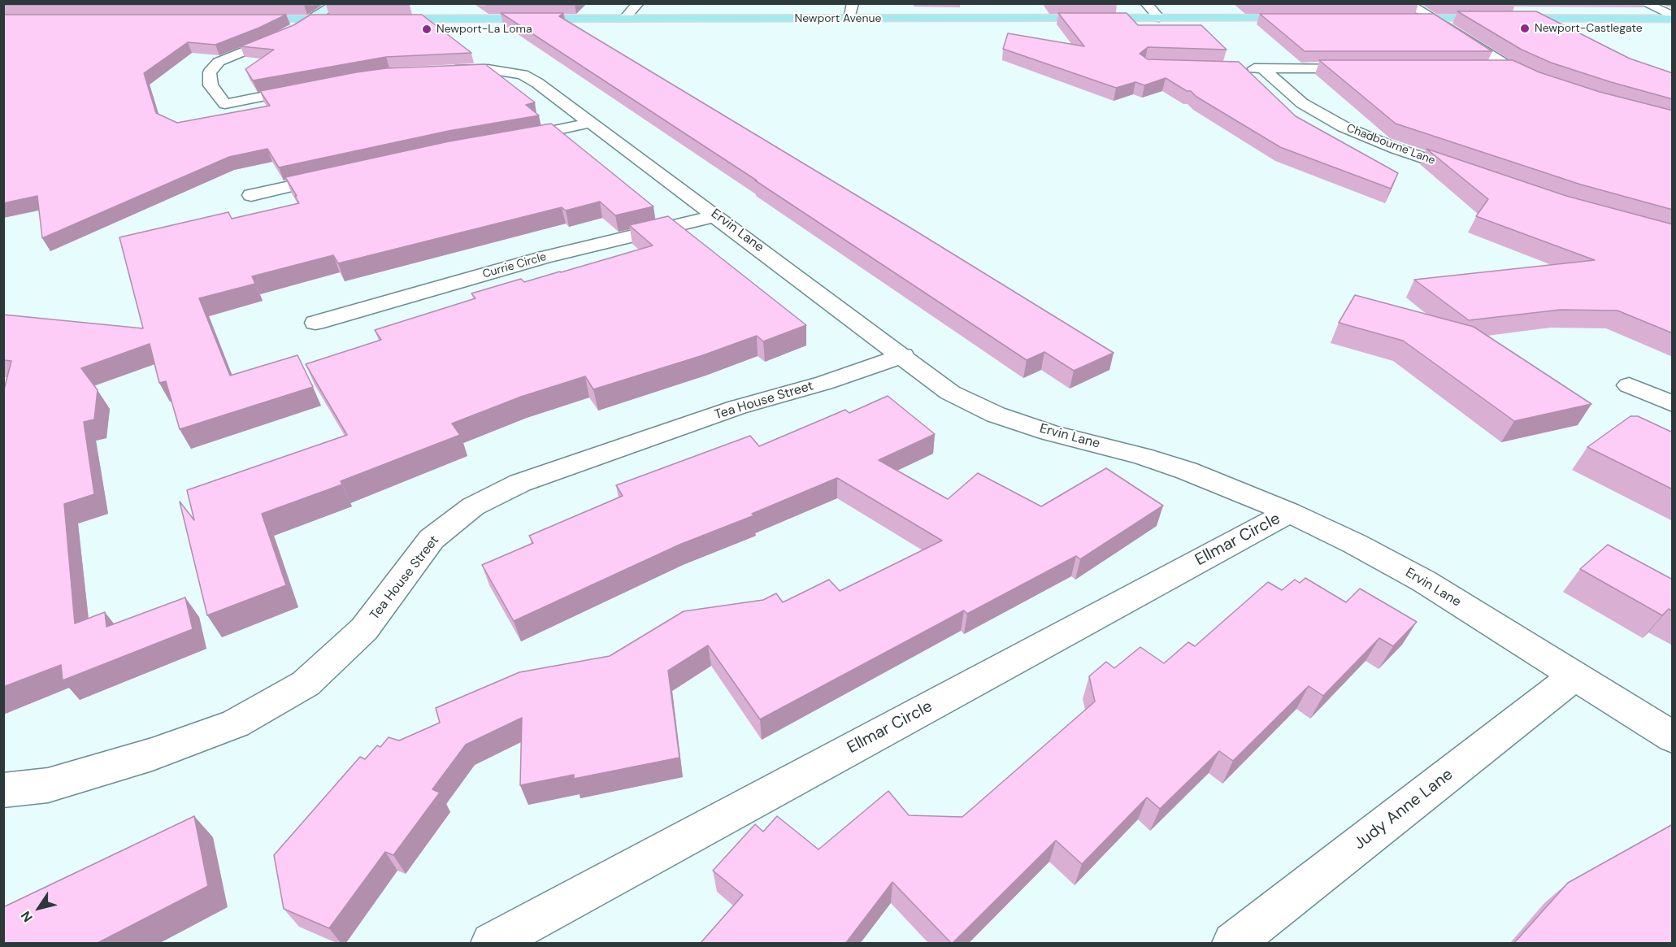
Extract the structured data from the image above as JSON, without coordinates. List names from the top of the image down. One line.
{"streets":{"main road":["Newport Avenue"],"street":["Chadbourne Lane","Ervin Lane","Currie Circle","Tea House Street","Ellmar Circle","Judy Anne Lane"]},"crossings":[["Ervin Lane","Currie Circle"],["Ervin Lane","Tea House Street"],["Ervin Lane","Ellmar Circle"],["Ervin Lane","Judy Anne Lane"]],"places":["Newport-Castlegate","Newport-La Loma"],"north":"bottom left"}
